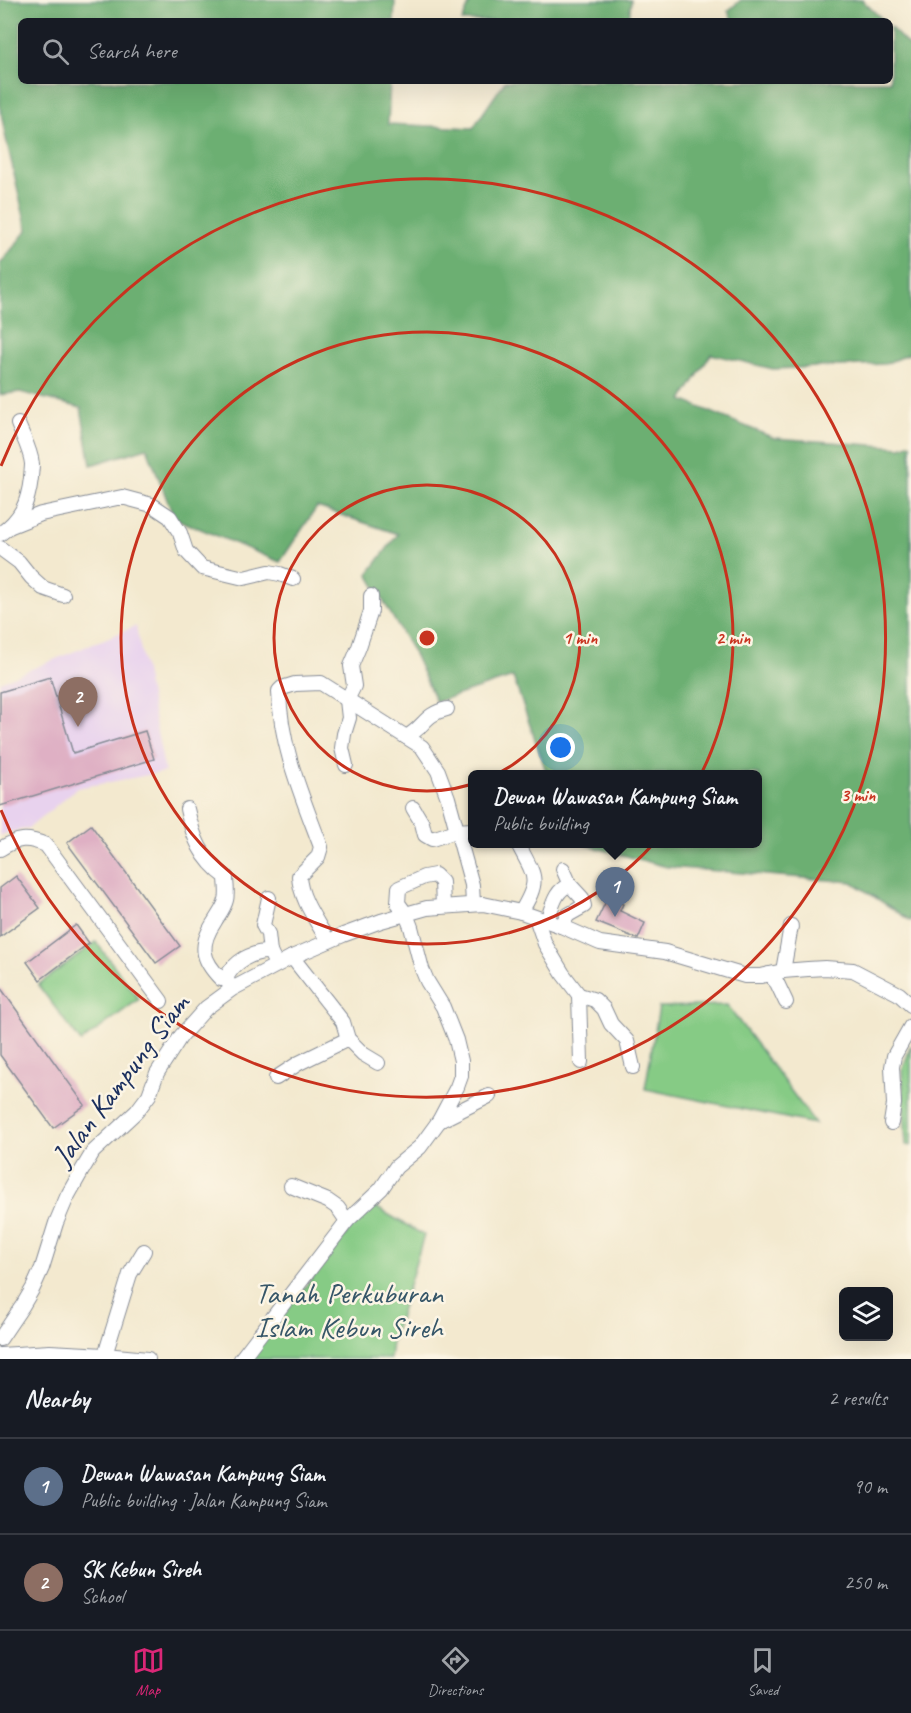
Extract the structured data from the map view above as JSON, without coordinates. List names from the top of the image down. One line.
{"streets":{"street":["Jalan Kampung Siam"]},"parks":["Tanah Perkuburan Islam Kebun Sireh"],"page":{"search":"Search here","pins":["2","1"],"popup":["Dewan Wawasan Kampung Siam","Public building"],"heading":["Nearby","2 results"],"list":[{"mark":"1","name":"Dewan Wawasan Kampung Siam","note":"Public building · Jalan Kampung Siam","value":"90 m"},{"mark":"2","name":"SK Kebun Sireh","note":"School","value":"250 m"}],"nav":["Map","Directions","Saved"]},"rings":["1 min","2 min","3 min"]}
